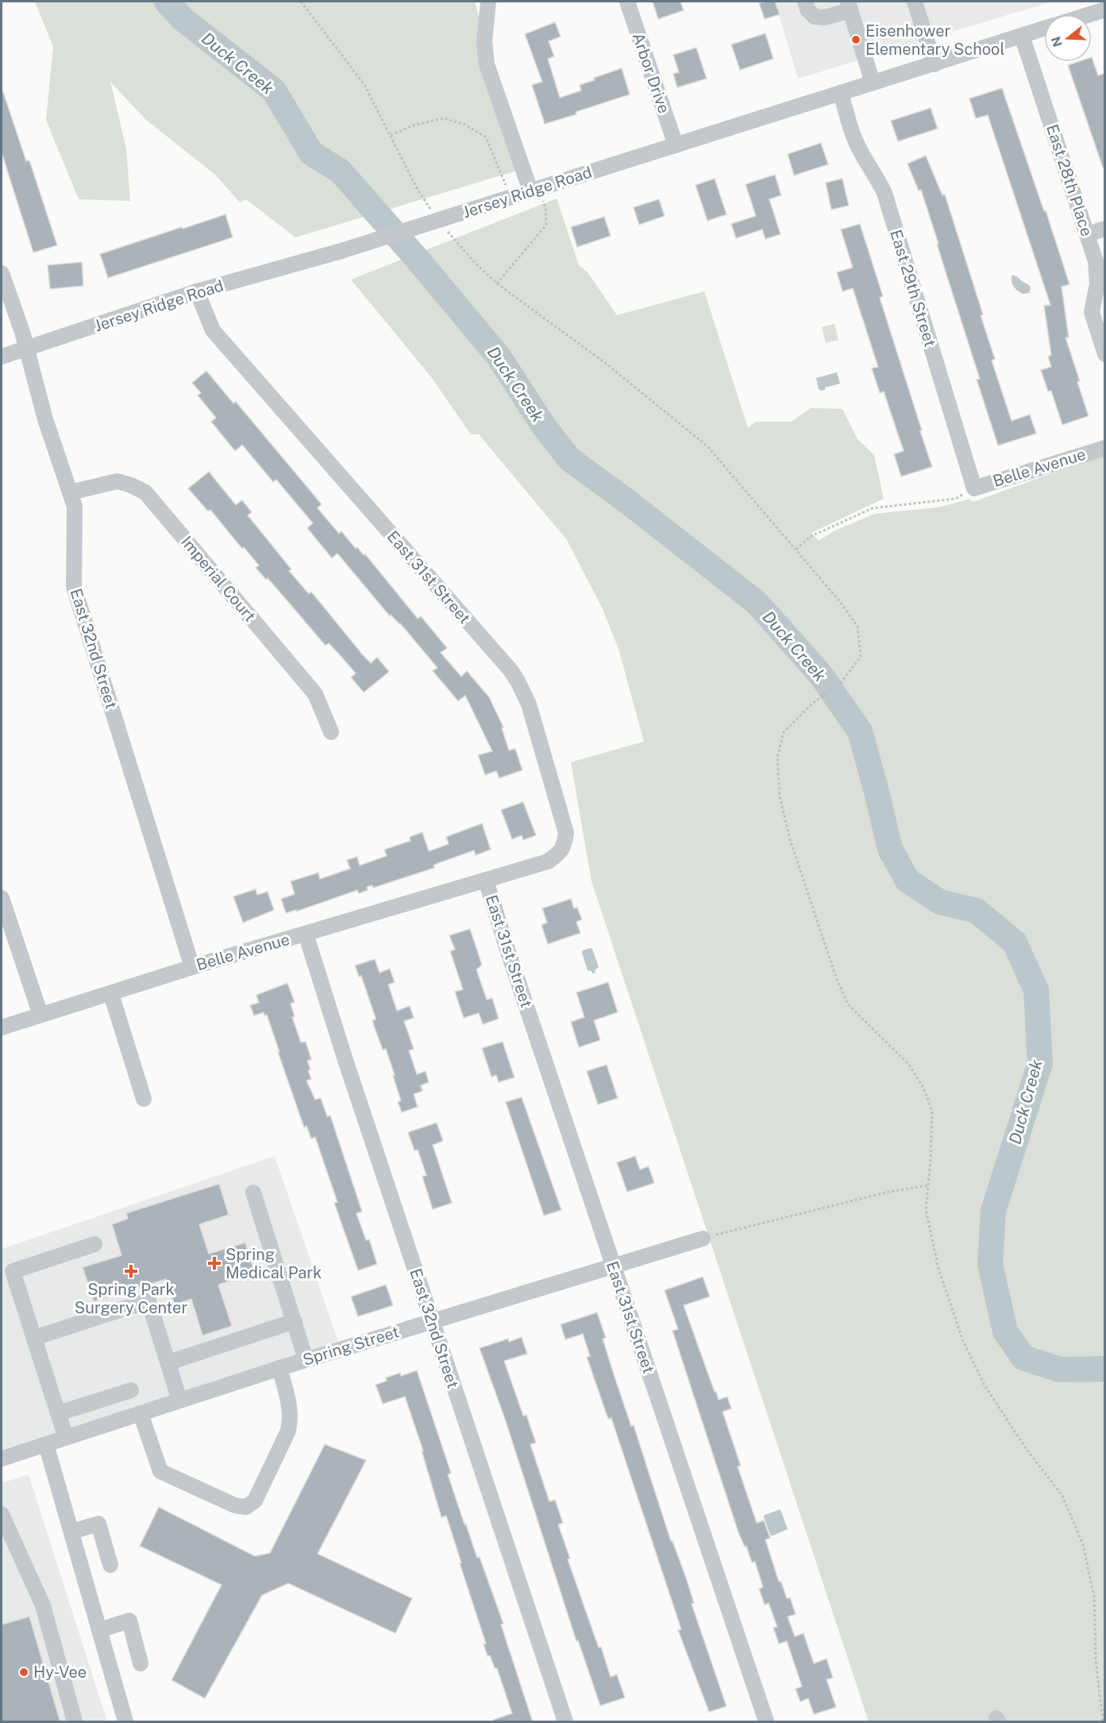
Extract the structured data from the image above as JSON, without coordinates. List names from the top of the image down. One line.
{"streets":{"street":["Arbor Drive","East 28th Place","Jersey Ridge Road","East 29th Street","Belle Avenue","East 31st Street","Imperial Court","East 32nd Street","Spring Street"]},"crossings":[["Arbor Drive","Jersey Ridge Road"],["East 28th Place","Jersey Ridge Road"],["Jersey Ridge Road","East 29th Street"],["Jersey Ridge Road","East 31st Street"],["Jersey Ridge Road","East 32nd Street"],["East 29th Street","Belle Avenue"],["Belle Avenue","East 31st Street"],["Belle Avenue","East 32nd Street"],["East 31st Street","Spring Street"],["Imperial Court","East 32nd Street"],["East 32nd Street","Spring Street"]],"water":["Duck Creek"],"places":{"other":["Eisenhower Elementary School","Hy-Vee"],"health":["Spring Medical Park","Spring Park Surgery Center"]},"north":"left"}
